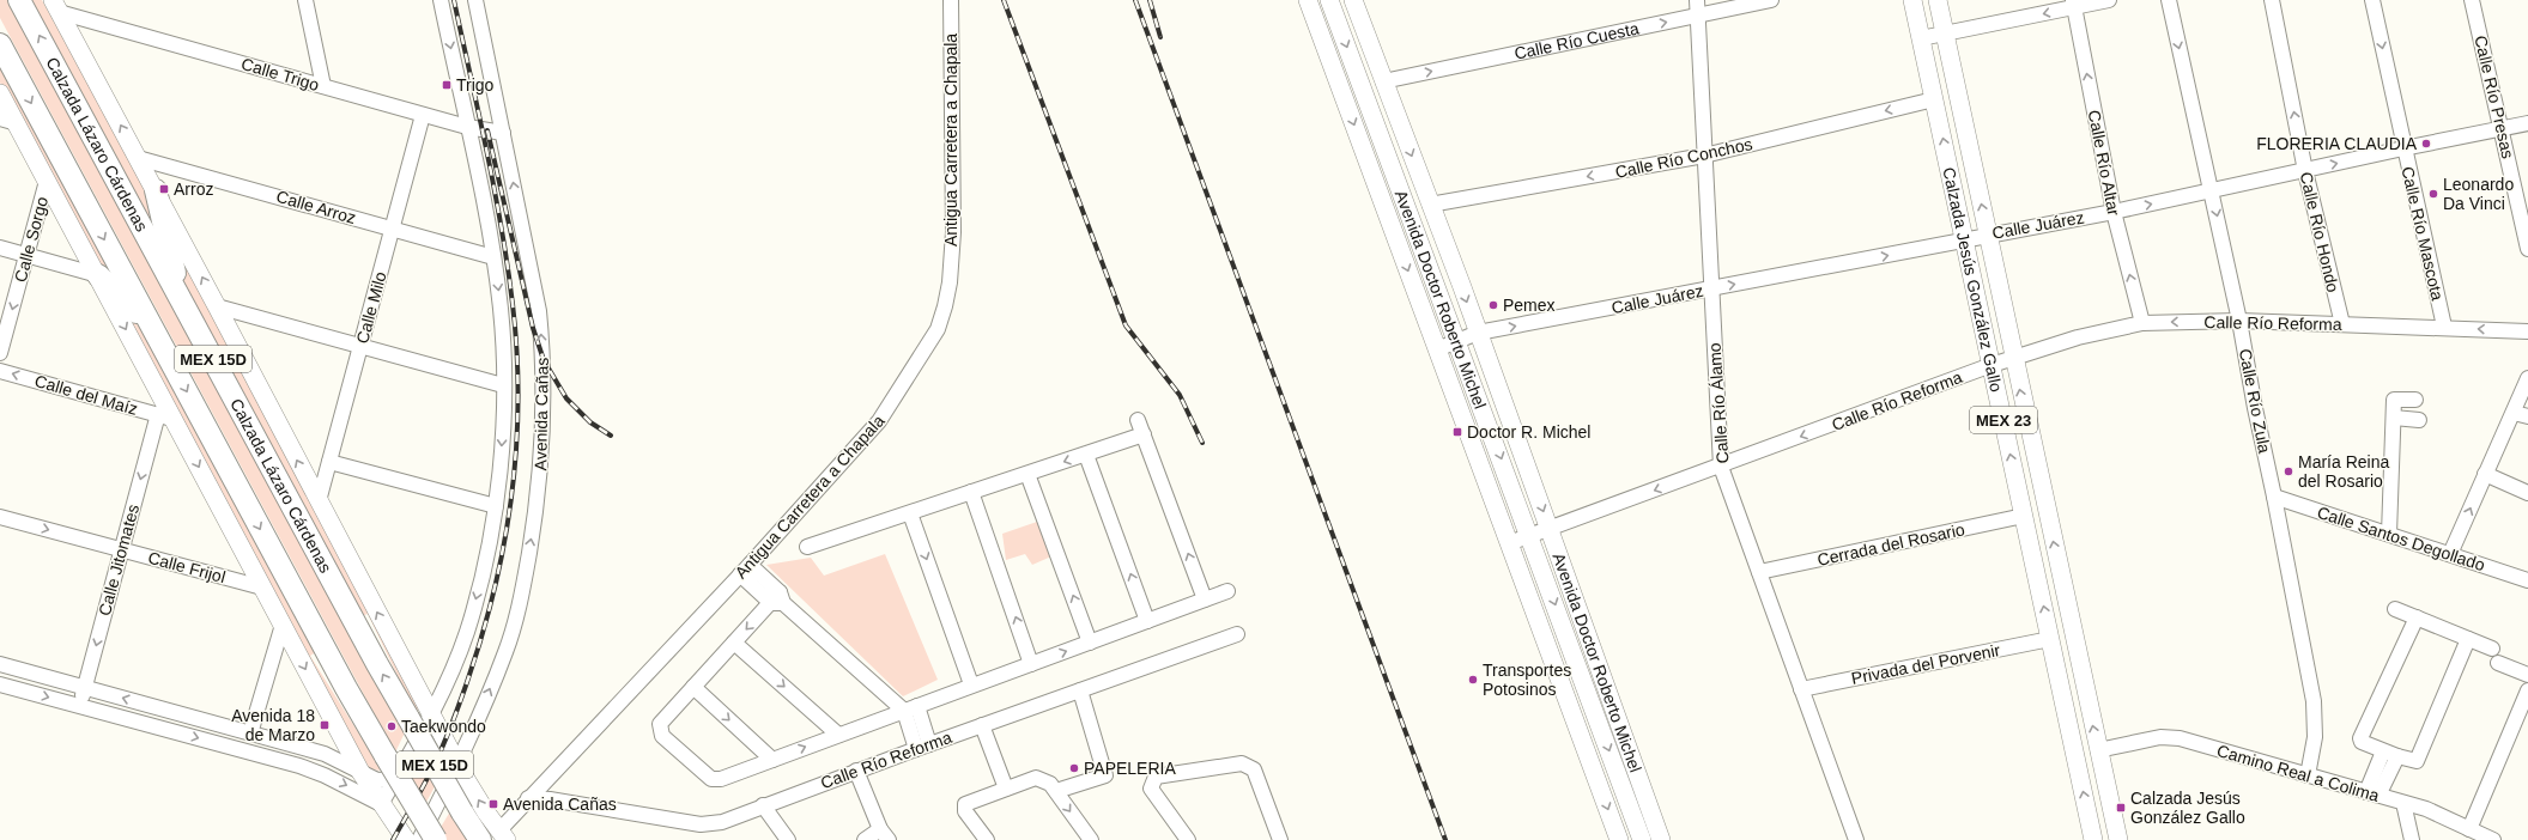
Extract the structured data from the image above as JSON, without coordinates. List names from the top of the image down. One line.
{"streets":{"highway":["Calzada Lázaro Cárdenas","MEX 15D"],"main road":["Calzada Jesús González Gallo","Avenida Doctor Roberto Michel","MEX 23"],"street":["Calle Río Cuesta","Calle Trigo","Calle Río Presas","Antigua Carretera a Chapala","Calle Río Conchos","Calle Río Altar","Calle Arroz","Calle Juárez","Calle Río Hondo","Calle Río Mascota","Calle Sorgo","Calle Milo","Calle Río Reforma","Calle del Maíz","Calle Río Zula","Calle Río Álamo","Avenida Cañas","Calle Santos Degollado","Cerrada del Rosario","Calle Jitomates","Calle Frijol","Privada del Porvenir","Camino Real a Colima"]},"crossings":[["Calle Río Cuesta","Avenida Doctor Roberto Michel"],["Calle Río Cuesta","Calle Río Álamo"],["Calle Trigo","Calzada Lázaro Cárdenas"],["Calle Trigo","Calle Milo"],["Calle Trigo","Avenida Cañas"],["Calle Río Presas","Calle Juárez"],["Antigua Carretera a Chapala","Calzada Lázaro Cárdenas"],["Antigua Carretera a Chapala","Calle Río Reforma"],["Calzada Lázaro Cárdenas","Calle Arroz"],["Calzada Lázaro Cárdenas","Calle Milo"],["Calzada Lázaro Cárdenas","Avenida Cañas"],["Calle Río Conchos","Calzada Jesús González Gallo"],["Calle Río Conchos","Avenida Doctor Roberto Michel"],["Calle Río Conchos","Calle Río Álamo"],["Calle Río Altar","Calle Juárez"],["Calle Río Altar","Calle Río Reforma"],["Calle Arroz","Calle Milo"],["Calle Juárez","Calle Río Hondo"],["Calle Juárez","Calle Río Mascota"],["Calle Juárez","Calzada Jesús González Gallo"],["Calle Juárez","Avenida Doctor Roberto Michel"],["Calle Juárez","Calle Río Zula"],["Calle Juárez","Calle Río Álamo"],["Calle Río Hondo","Calle Río Reforma"],["Calle Río Mascota","Calle Río Reforma"],["Calzada Jesús González Gallo","Calle Río Reforma"],["Calzada Jesús González Gallo","Cerrada del Rosario"],["Calzada Jesús González Gallo","Privada del Porvenir"],["Calzada Jesús González Gallo","Camino Real a Colima"],["Avenida Doctor Roberto Michel","Calle Río Reforma"],["Calle Río Reforma","Calle Río Zula"],["Calle Río Reforma","Calle Río Álamo"],["Calle del Maíz","Calle Jitomates"],["Calle Río Zula","Calle Santos Degollado"],["Calle Río Zula","Camino Real a Colima"],["Calle Río Álamo","Cerrada del Rosario"],["Calle Río Álamo","Privada del Porvenir"],["Calle Jitomates","Calle Frijol"]],"one_way":["Calle Río Cuesta","Calle Río Conchos","Calle Río Altar","Calle Juárez","Calle Río Hondo","Calle Río Mascota","Calle Sorgo","Calzada Jesús González Gallo","Calle Río Reforma","Calle Río Zula","Calle Jitomates","Calle Frijol"],"places":{"transit":["Trigo","Arroz","Doctor R. Michel","Avenida 18 de Marzo","Avenida Cañas","Calzada Jesús González Gallo"],"other":["FLORERIA CLAUDIA","Leonardo Da Vinci","Pemex","María Reina del Rosario","Transportes Potosinos","Taekwondo","PAPELERIA"]}}
